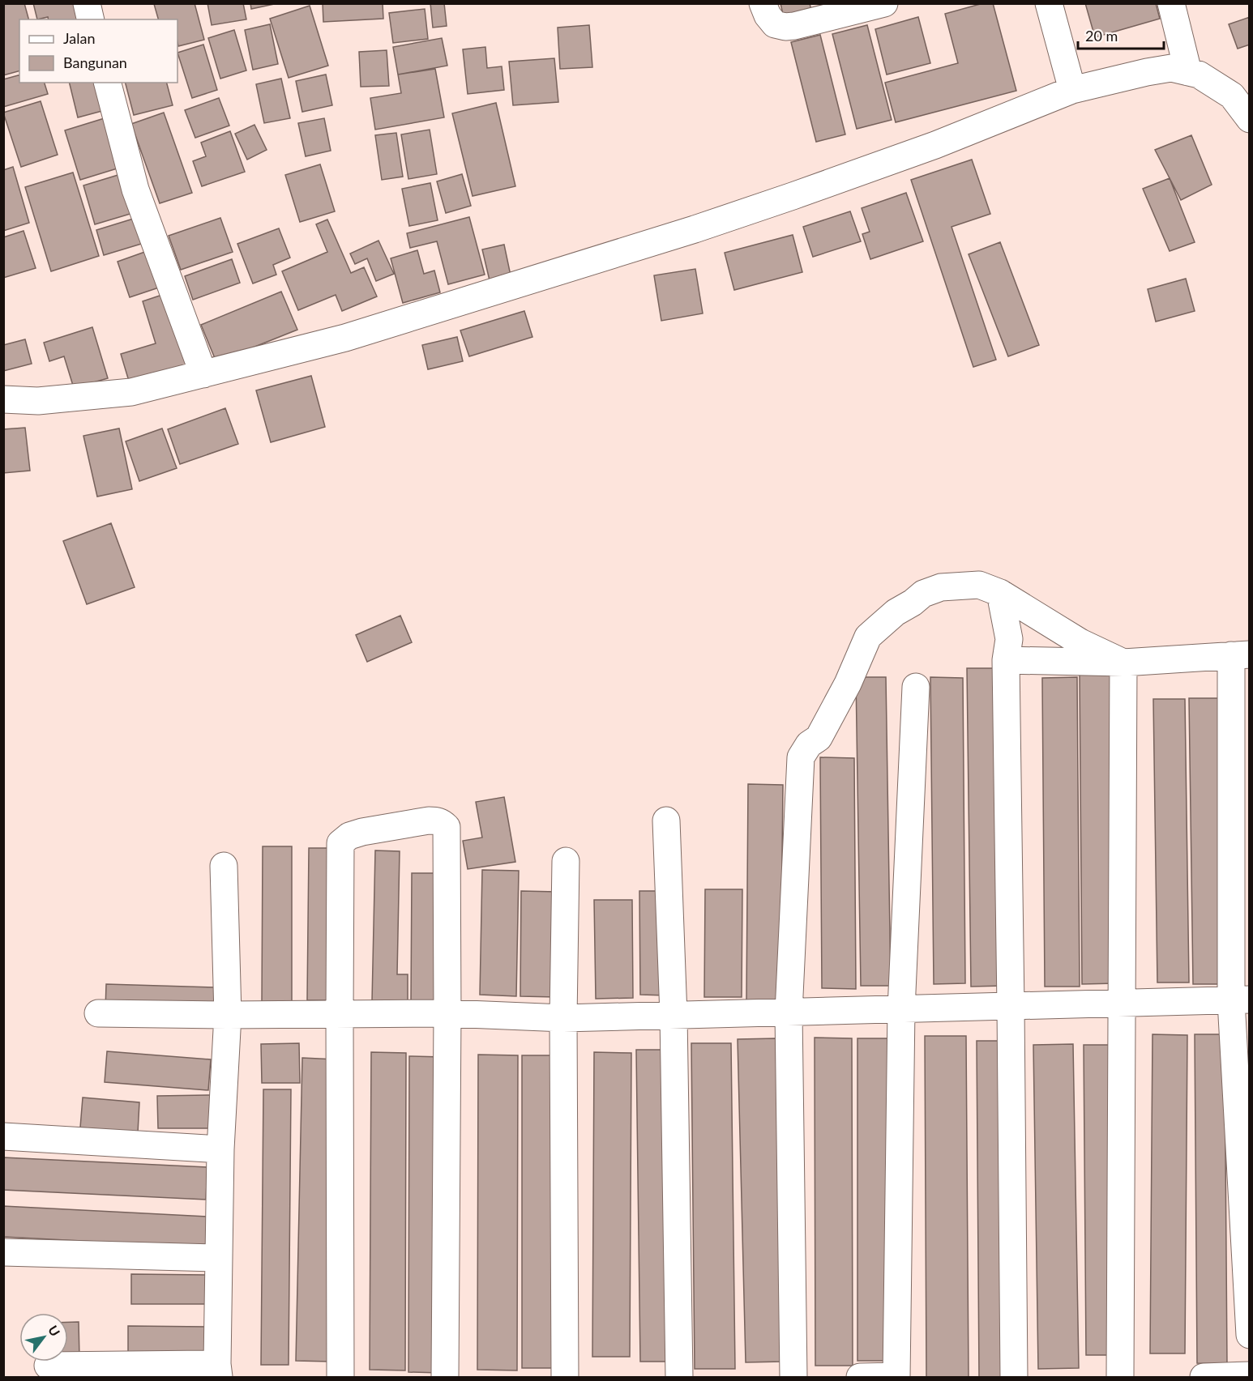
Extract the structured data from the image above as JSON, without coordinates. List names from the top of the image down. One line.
{"legend":["Jalan","Bangunan"],"scale_bar":"20 m","north":"top right"}
